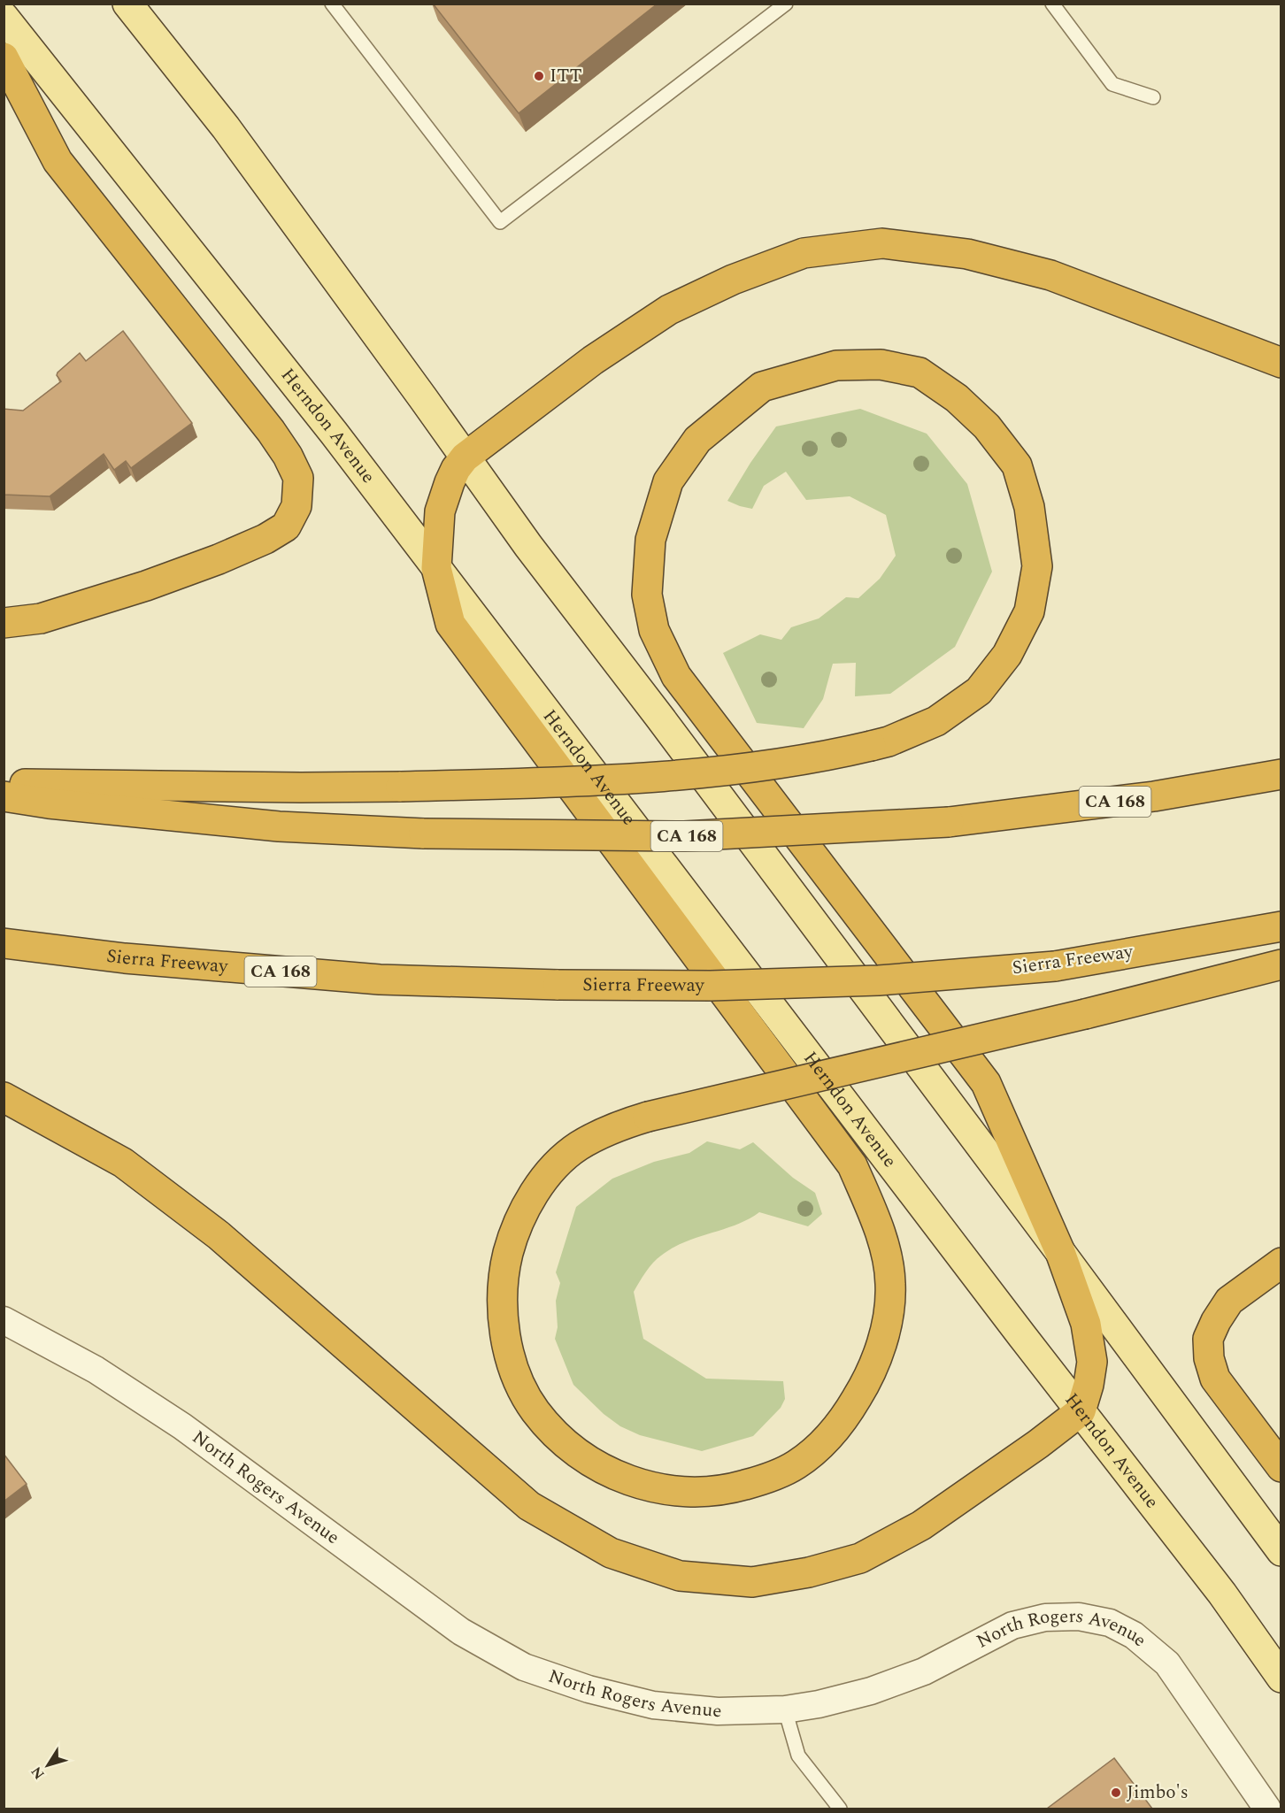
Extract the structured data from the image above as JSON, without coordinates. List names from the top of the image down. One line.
{"streets":{"highway":["CA 168","Sierra Freeway"],"main road":["Herndon Avenue"],"street":["North Rogers Avenue"]},"places":["ITT","Jimbo's"],"north":"bottom left"}
